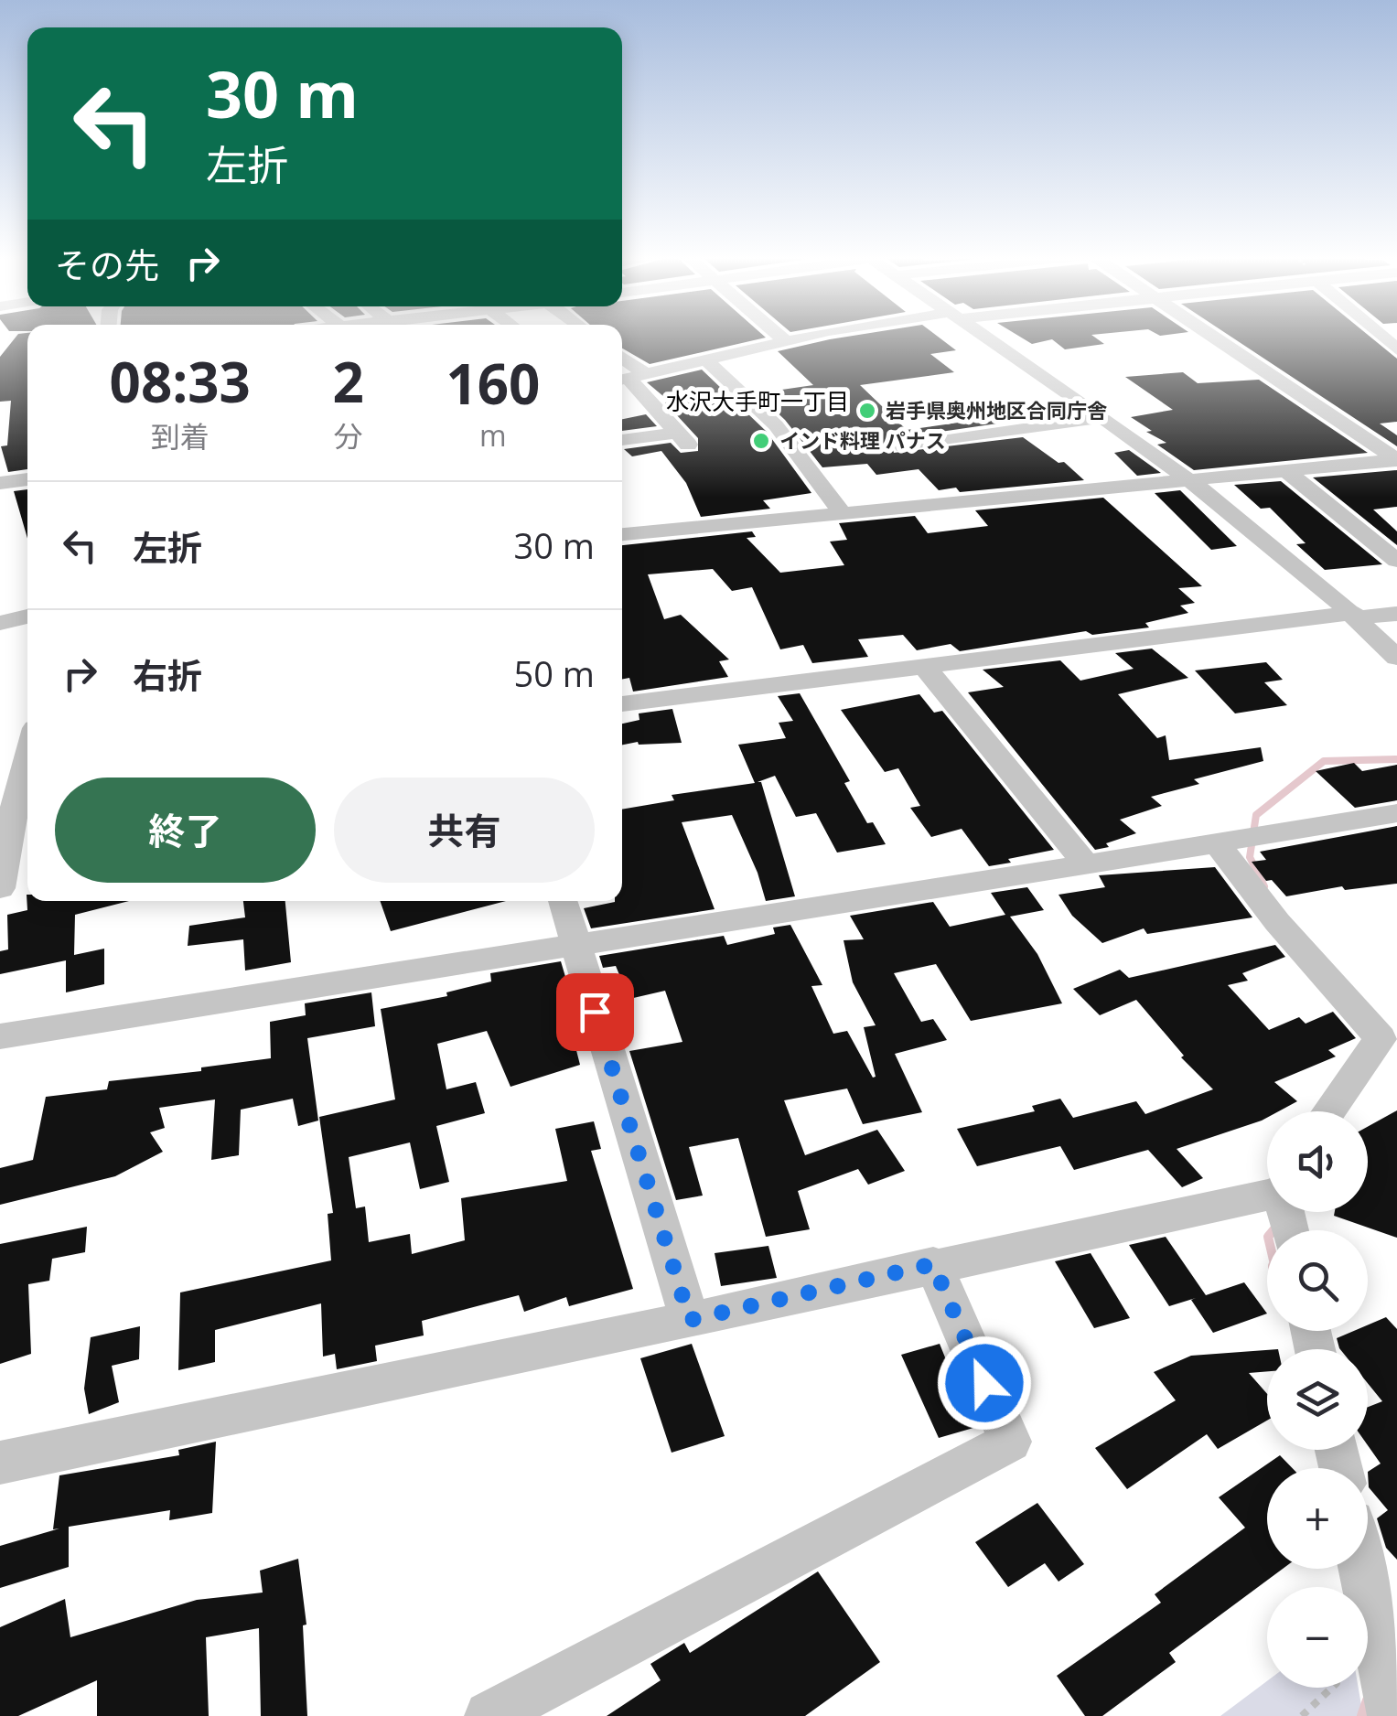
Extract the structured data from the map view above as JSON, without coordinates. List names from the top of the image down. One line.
{"districts":["水沢大手町一丁目"],"places":["岩手県奥州地区合同庁舎","インド料理 パナス"],"page":{"turn":["30 m","左折"],"then":"その先","eta":["08:33","到着","2","分","160","m"],"list":[{"name":"左折","value":"30 m"},{"name":"右折","value":"50 m"}],"buttons":["終了","共有"],"map_buttons":["+","−"]}}
